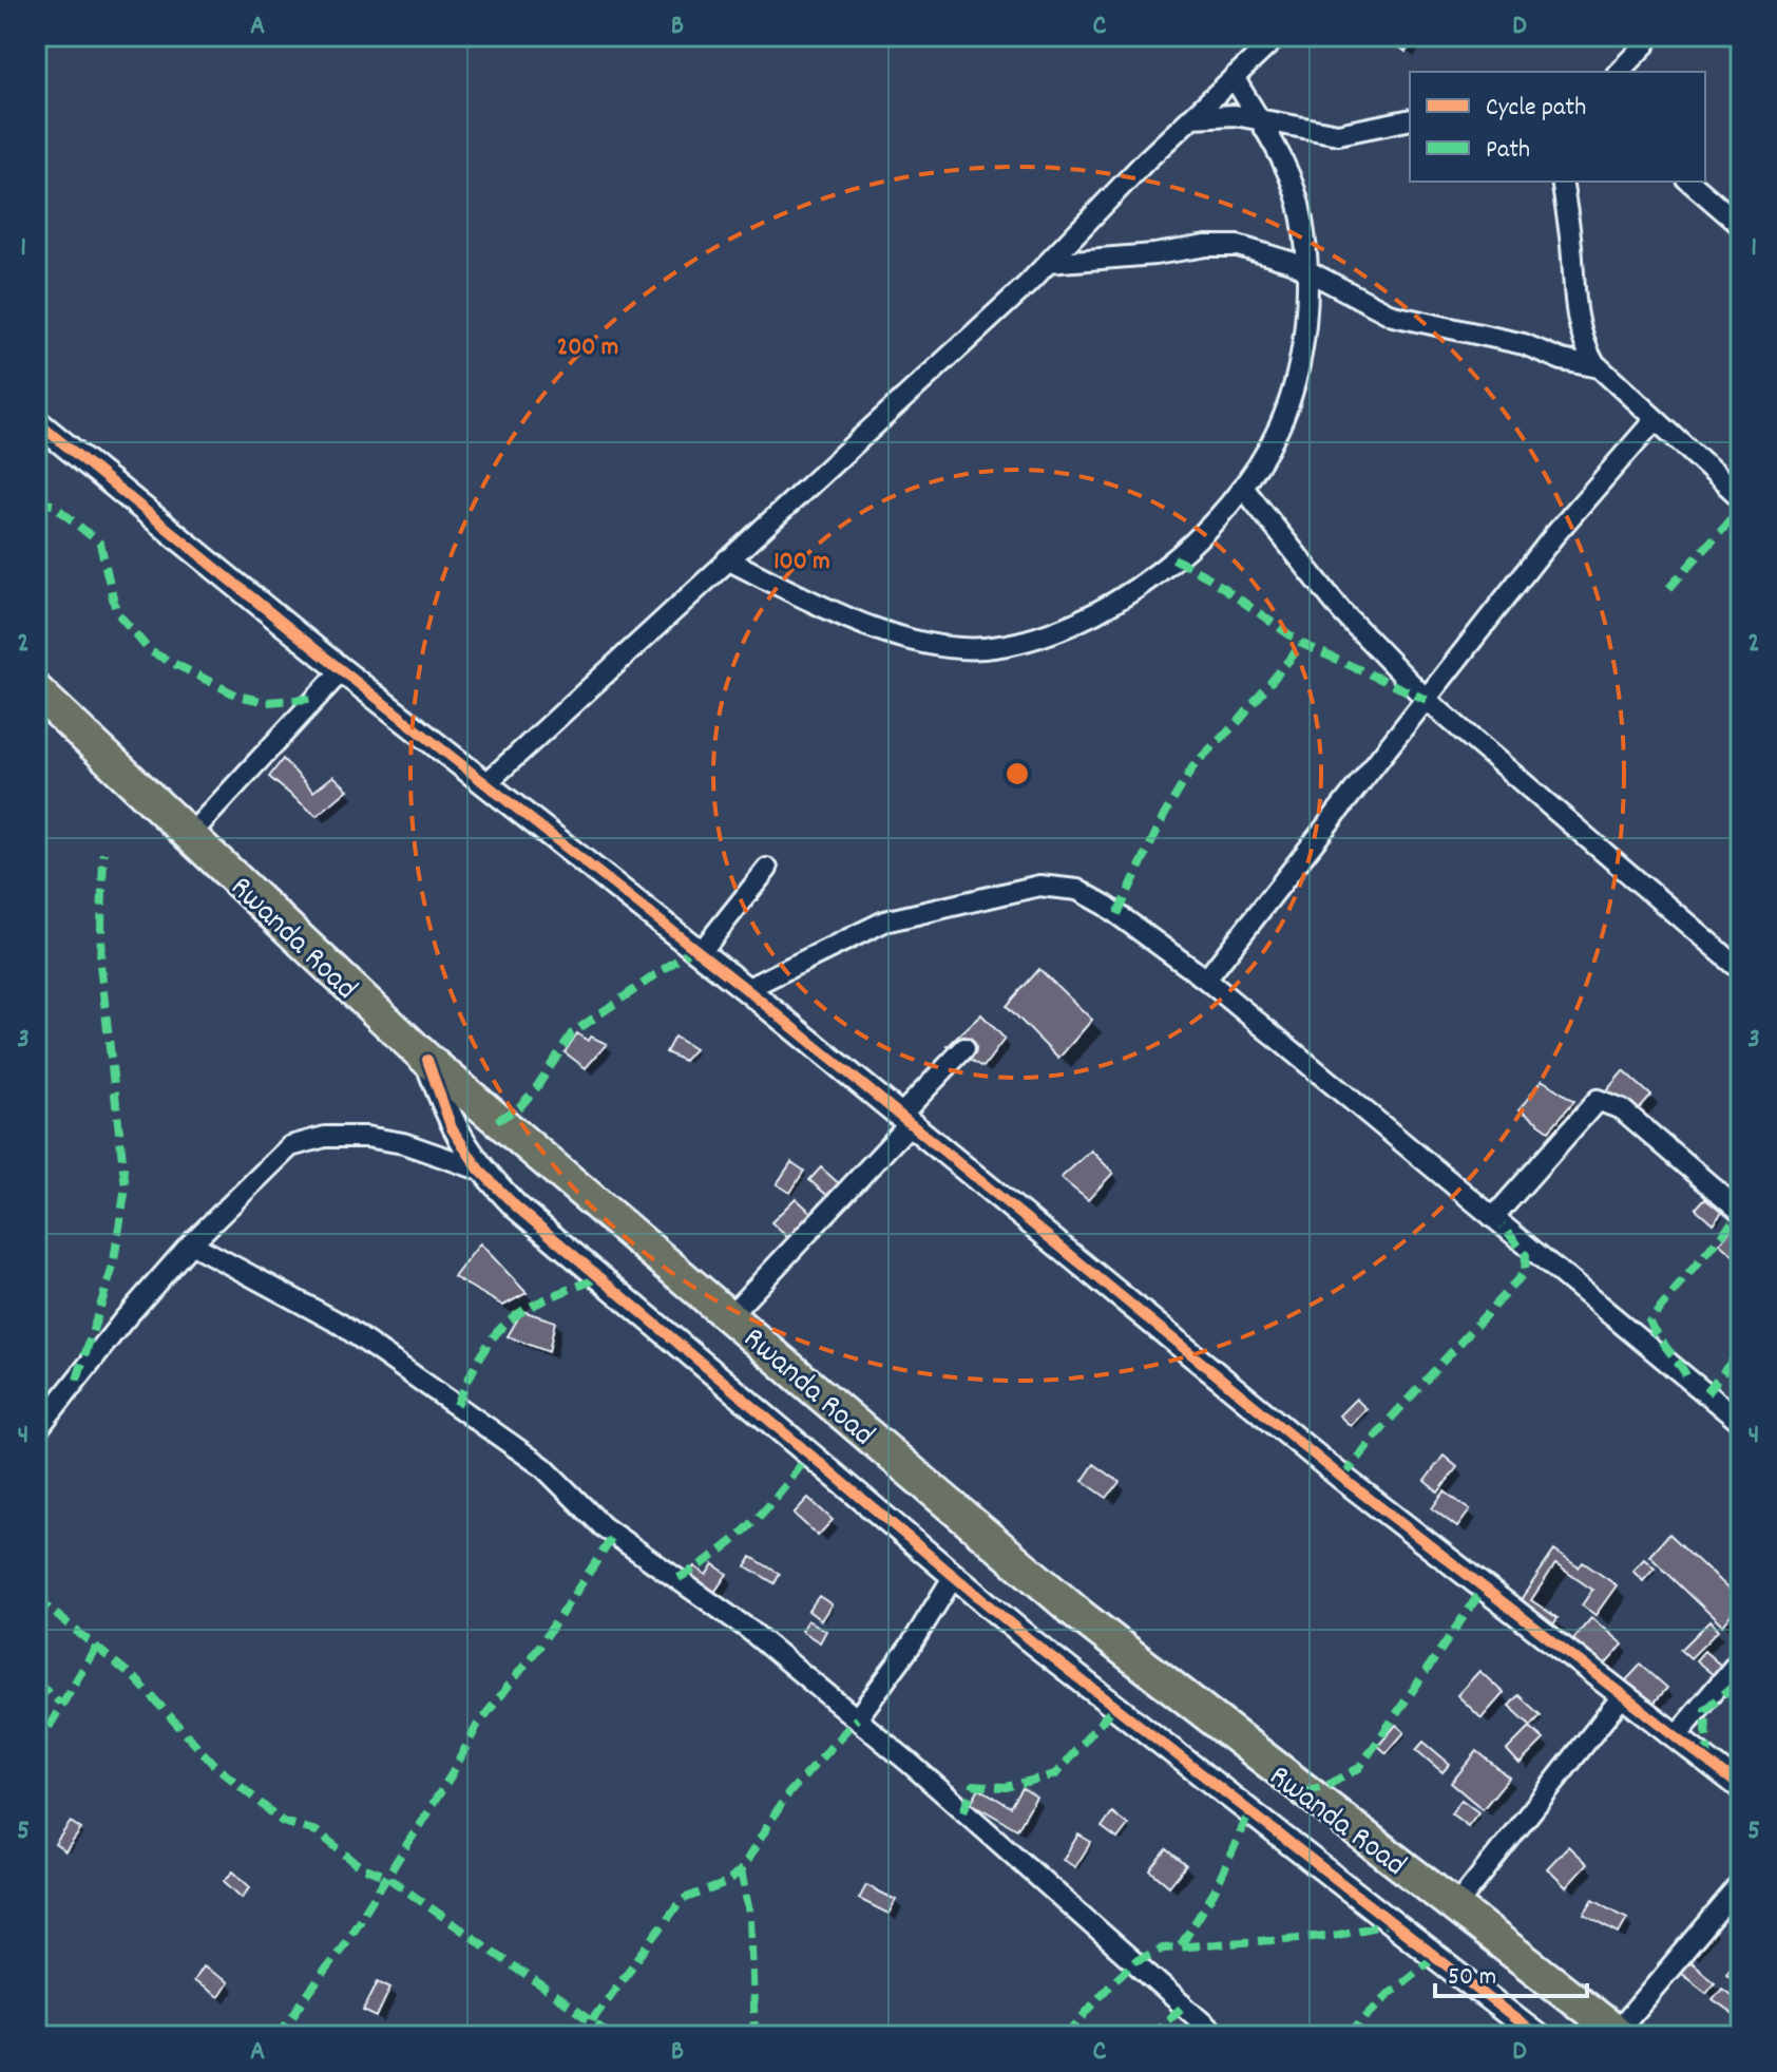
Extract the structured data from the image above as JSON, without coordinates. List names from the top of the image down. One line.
{"streets":{"highway":["Rwanda Road"]},"legend":["Cycle path","Path"],"scale_bar":"50 m","grid":{"columns":["A","B","C","D"],"rows":["1","2","3","4","5"]},"rings":["200 m","100 m"]}
